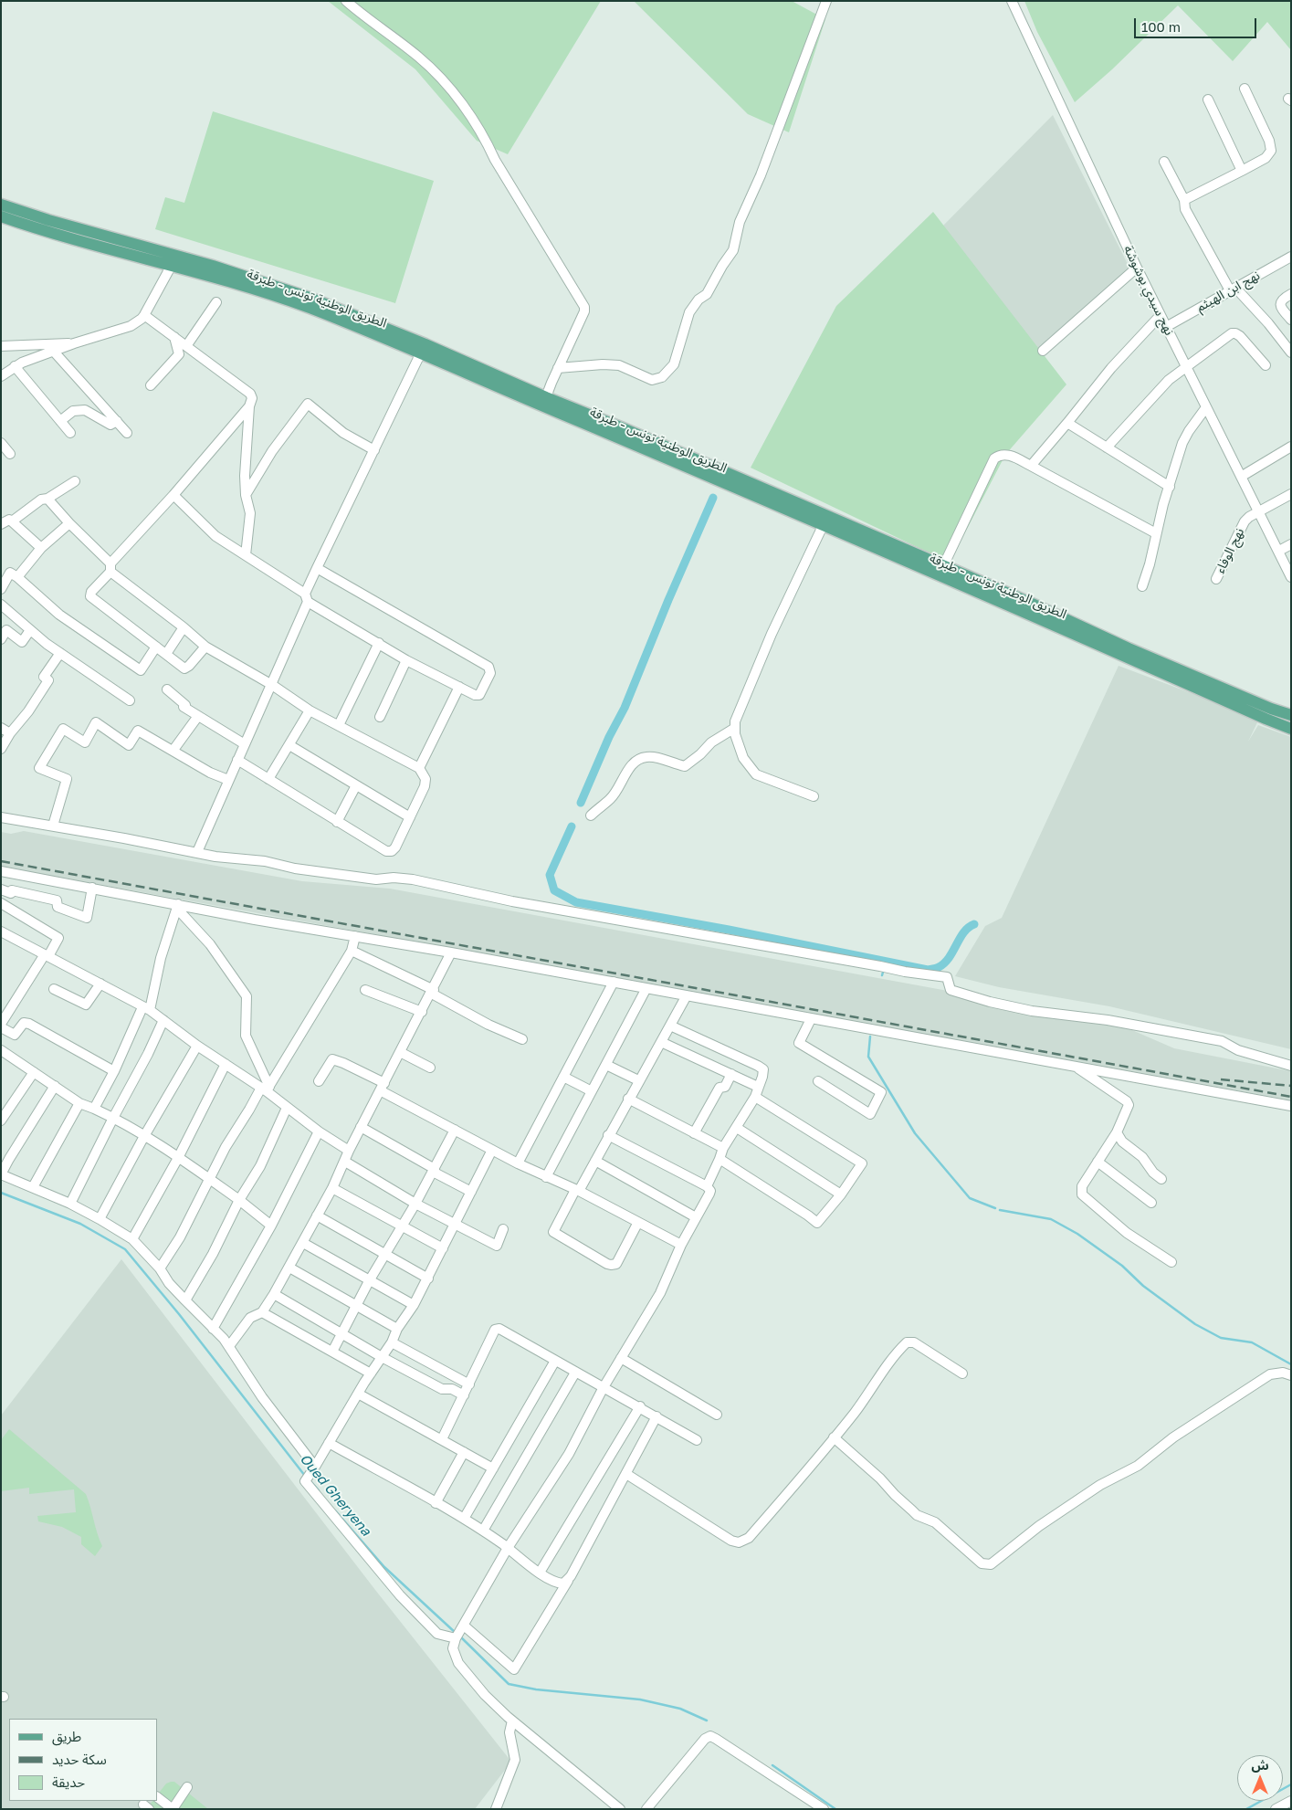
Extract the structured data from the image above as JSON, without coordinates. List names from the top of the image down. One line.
{"streets":{"main road":["الطريق الوطنية تونس - طبرقة"],"street":["نهج سيدي بوشوشة","نهج ابن الهيثم","نهج الوفاء"]},"crossings":[["نهج سيدي بوشوشة","نهج ابن الهيثم"],["نهج سيدي بوشوشة","نهج الوفاء"]],"water":["Oued Gheryena"],"legend":["طريق","سكة حديد","حديقة"],"scale_bar":"100 m","north":"top"}
